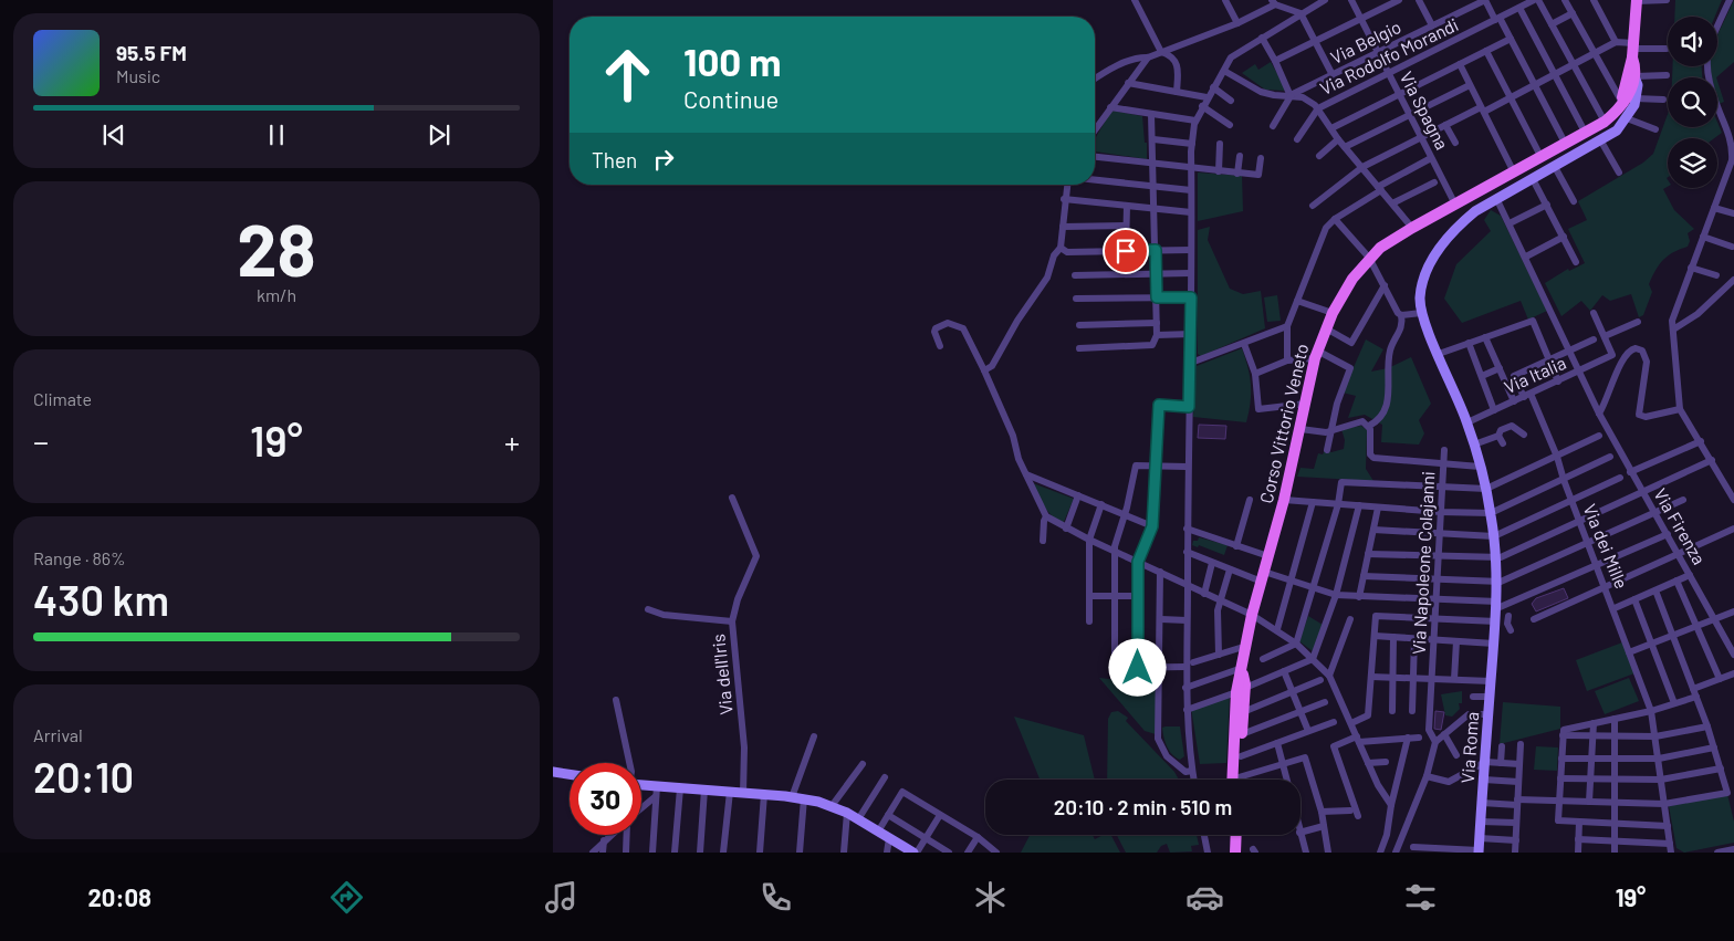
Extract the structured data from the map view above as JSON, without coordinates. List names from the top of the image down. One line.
{"streets":{"main road":["Corso Vittorio Veneto"],"street":["Via Belgio","Via Rodolfo Morandi","Via Spagna","Via Italia","Via Firenza","Via dei Mille","Via Napoleone Colajanni","Via dell'Iris","Via Roma"]},"crossings":[["Via Belgio","Via Spagna"],["Via Rodolfo Morandi","Via Spagna"],["Via Spagna","Corso Vittorio Veneto"],["Via Italia","Via Firenza"],["Via Italia","Via dei Mille"],["Via Italia","Via Roma"]],"page":{"turn":["100 m","Continue"],"song":["95.5 FM","Music"],"then":"Then","tile":[["28","km/h"],"Climate",["Range · 86%","430 km"],["Arrival","20:10"]],"heat":["−","19°","+"],"limit":"30","trip":"20:10 · 2 min · 510 m","tabs":["20:08","19°"]}}
